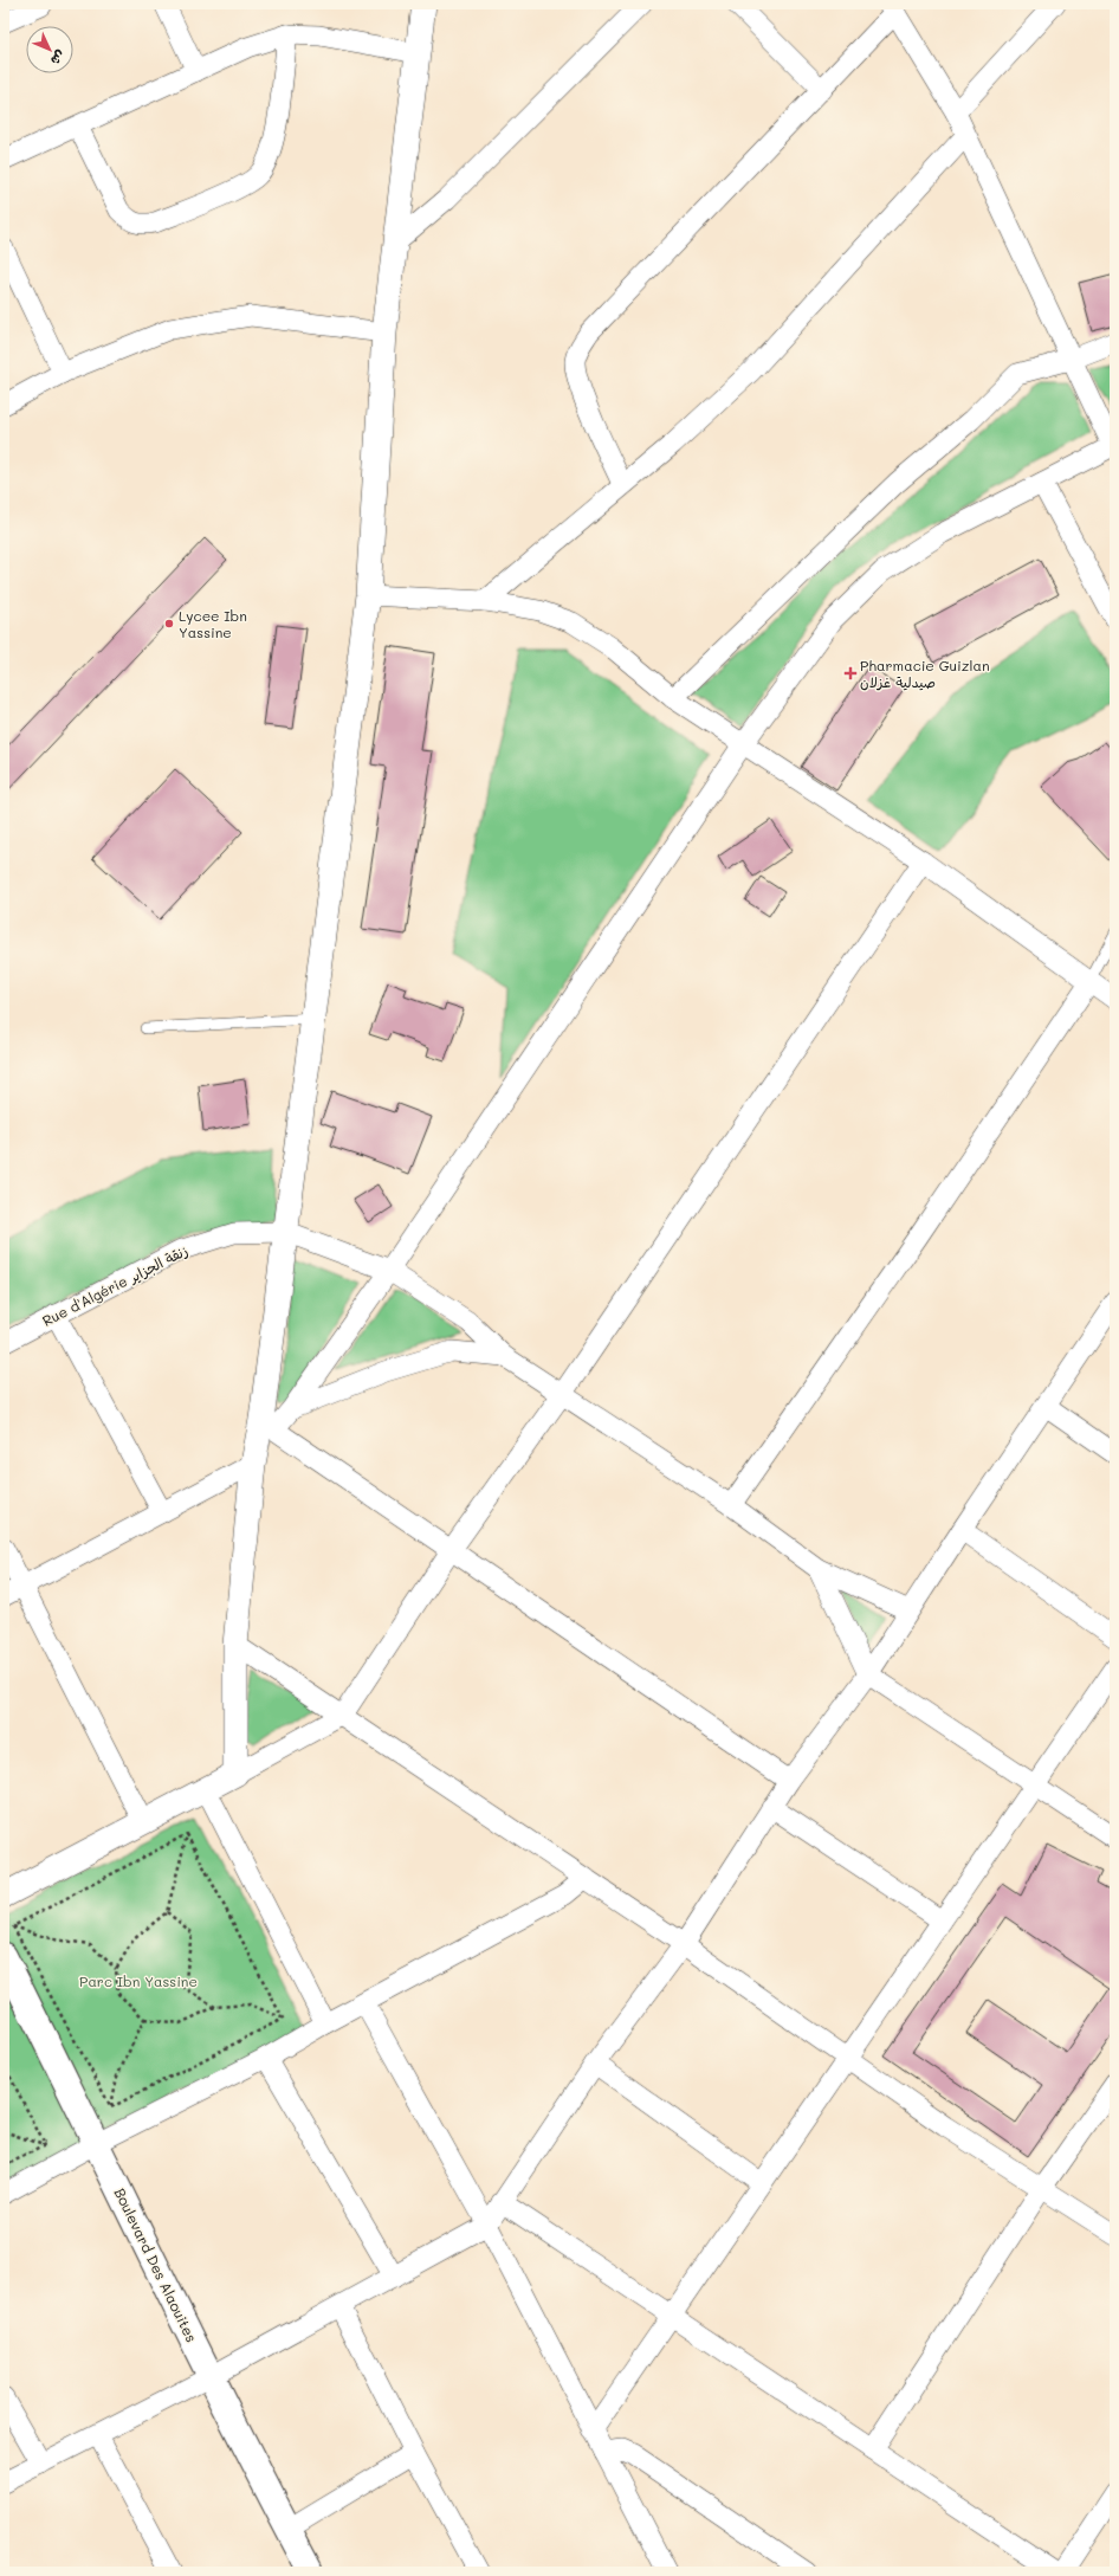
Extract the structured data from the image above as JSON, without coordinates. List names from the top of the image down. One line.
{"streets":{"main road":["Boulevard Des Alaouites"],"street":["Rue d'Algérie زنقة الجزاير"]},"parks":["Parc Ibn Yassine"],"places":{"other":["Lycee Ibn Yassine"],"health":["Pharmacie Guizlan صيدلية غزلان"]},"north":"bottom right"}
